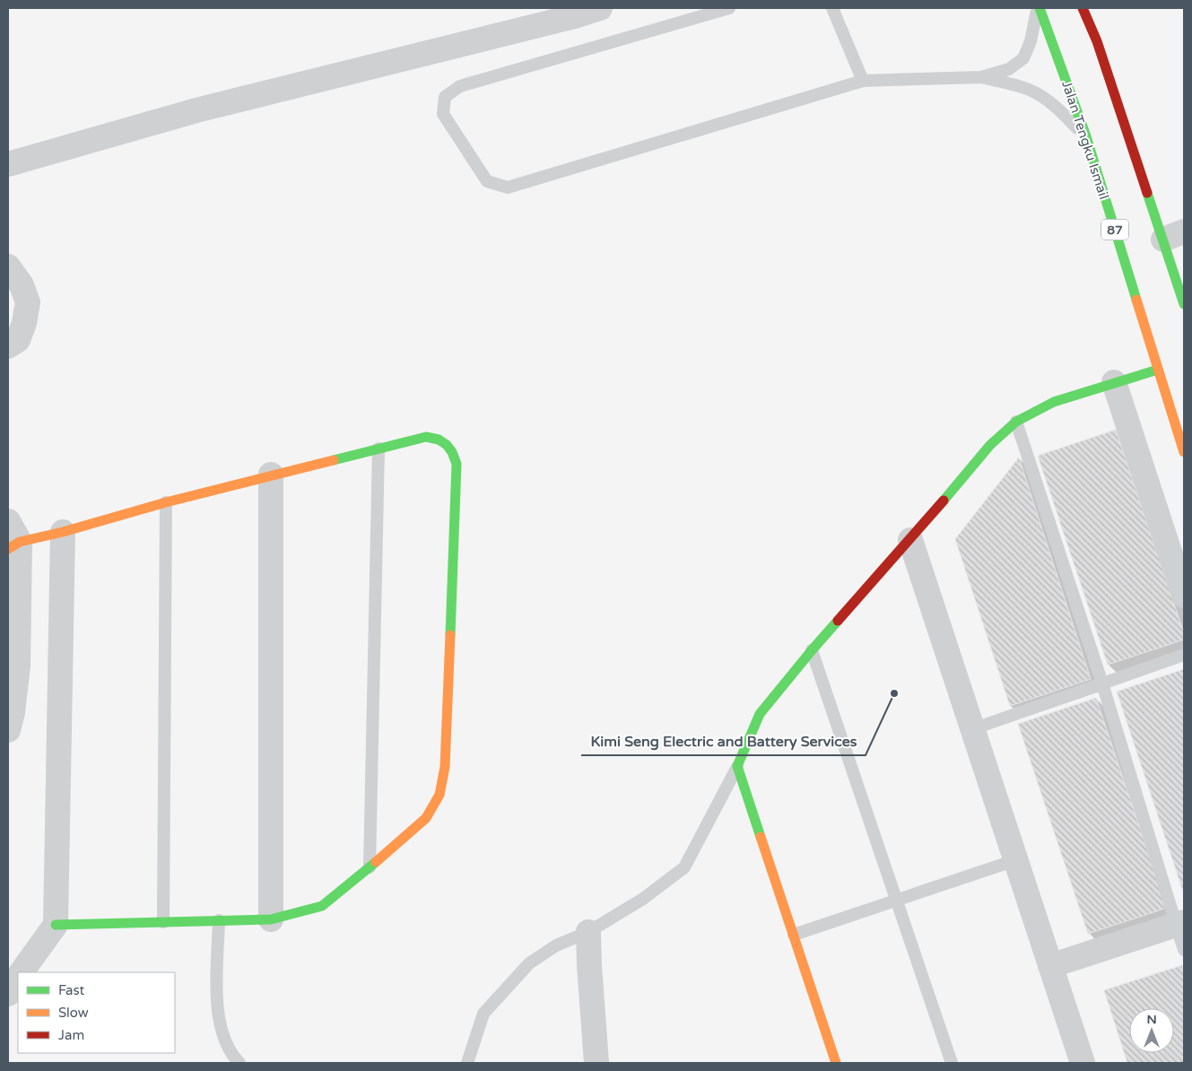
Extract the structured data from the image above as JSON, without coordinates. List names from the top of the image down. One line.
{"streets":{"street":["Jalan Tengku Ismail","87"]},"places":["Kimi Seng Electric and Battery Services"],"legend":["Fast","Slow","Jam"],"north":"top"}
